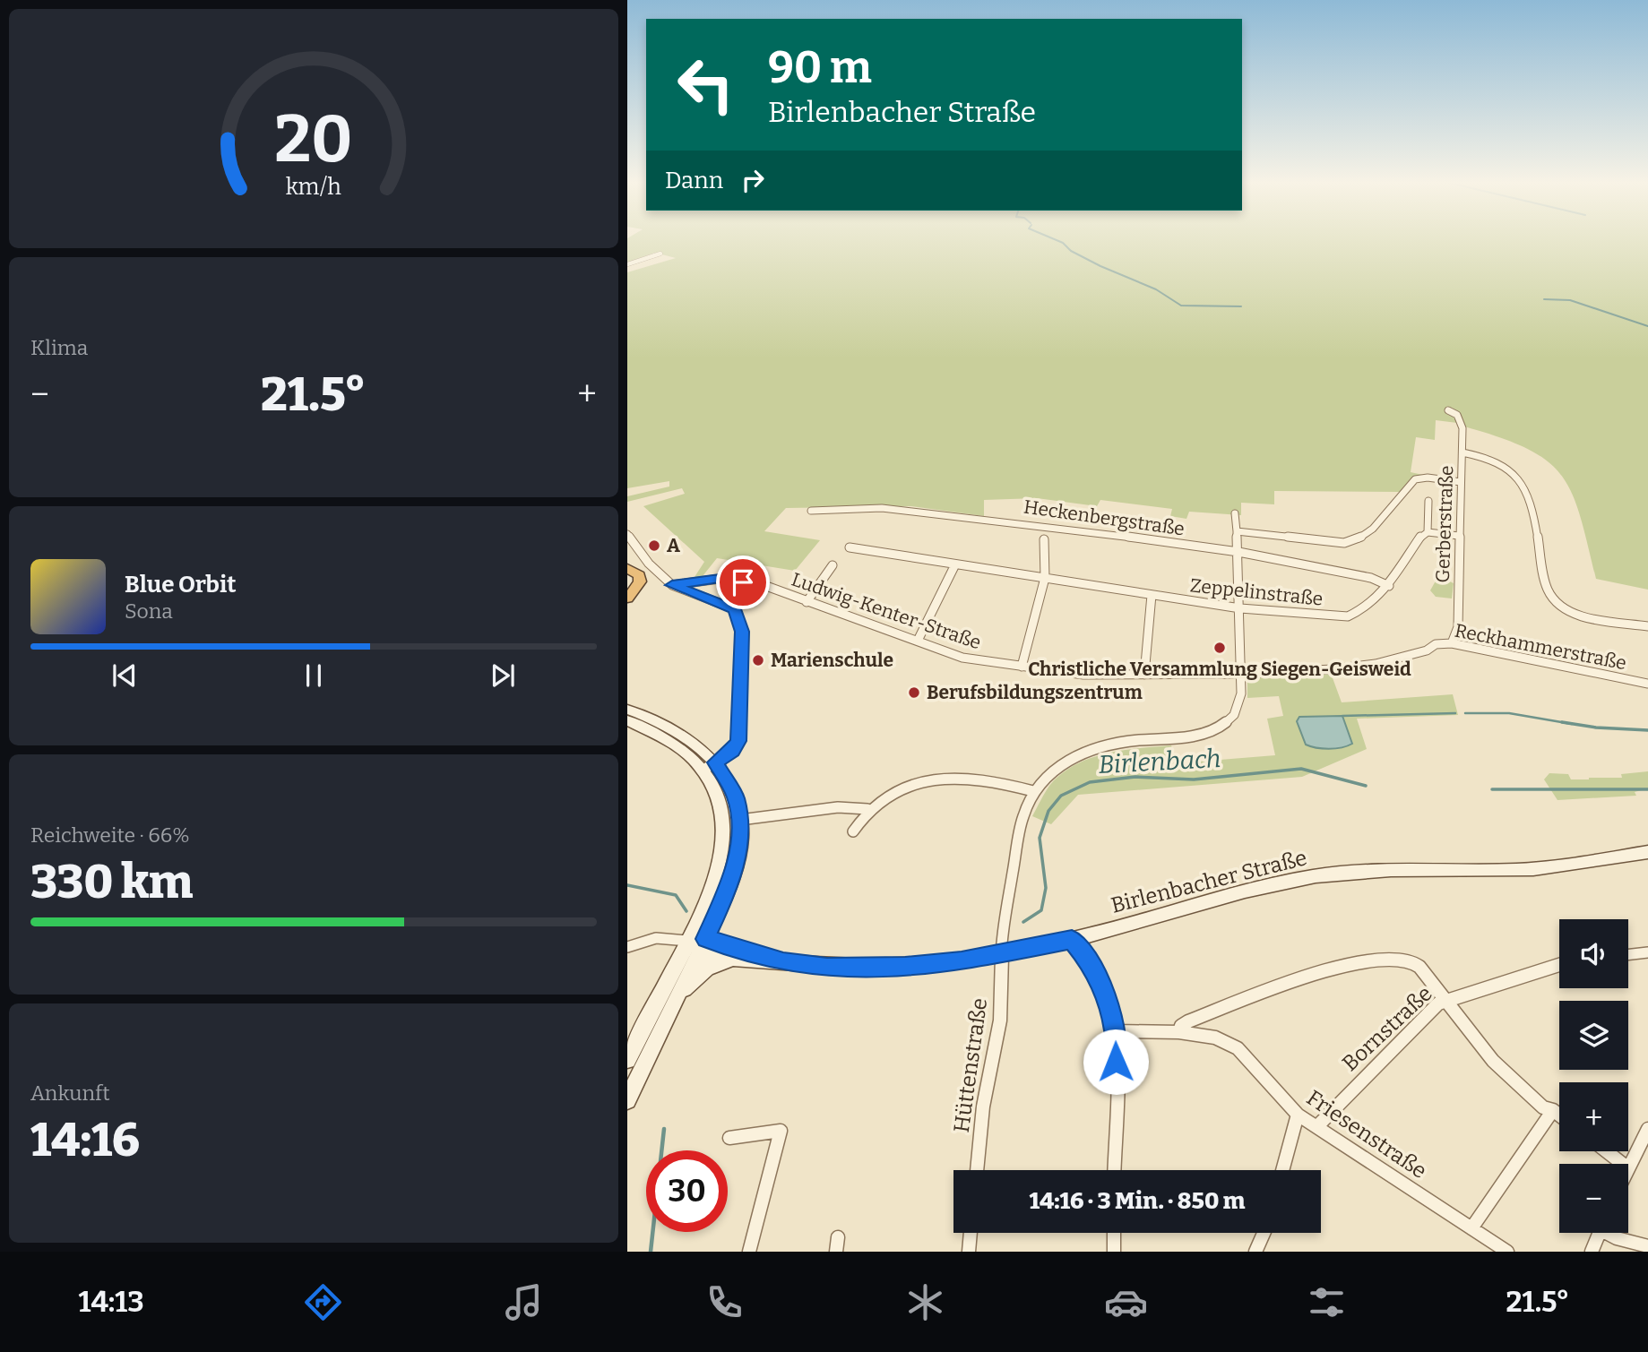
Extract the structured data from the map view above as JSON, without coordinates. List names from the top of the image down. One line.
{"streets":{"main road":["Birlenbacher Straße"],"street":["Heckenbergstraße","Gerberstraße","Zeppelinstraße","Ludwig-Kenter-Straße","Reckhammerstraße","Bornstraße","Hüttenstraße","Friesenstraße"]},"crossings":[["Heckenbergstraße","Zeppelinstraße"],["Gerberstraße","Reckhammerstraße"],["Ludwig-Kenter-Straße","Reckhammerstraße"],["Birlenbacher Straße","Hüttenstraße"],["Bornstraße","Friesenstraße"]],"water":["Birlenbach"],"places":["A","Christliche Versammlung Siegen-Geisweid","Marienschule","Berufsbildungszentrum"],"page":{"turn":["90 m","Birlenbacher Straße"],"then":"Dann","tile":["Klima",["Reichweite · 66%","330 km"],["Ankunft","14:16"]],"heat":["−","21.5°","+"],"song":["Blue Orbit","Sona"],"map_buttons":["+","−"],"limit":"30","trip":"14:16 · 3 Min. · 850 m","tabs":["14:13","21.5°"],"gauge":["20","km/h"]}}
